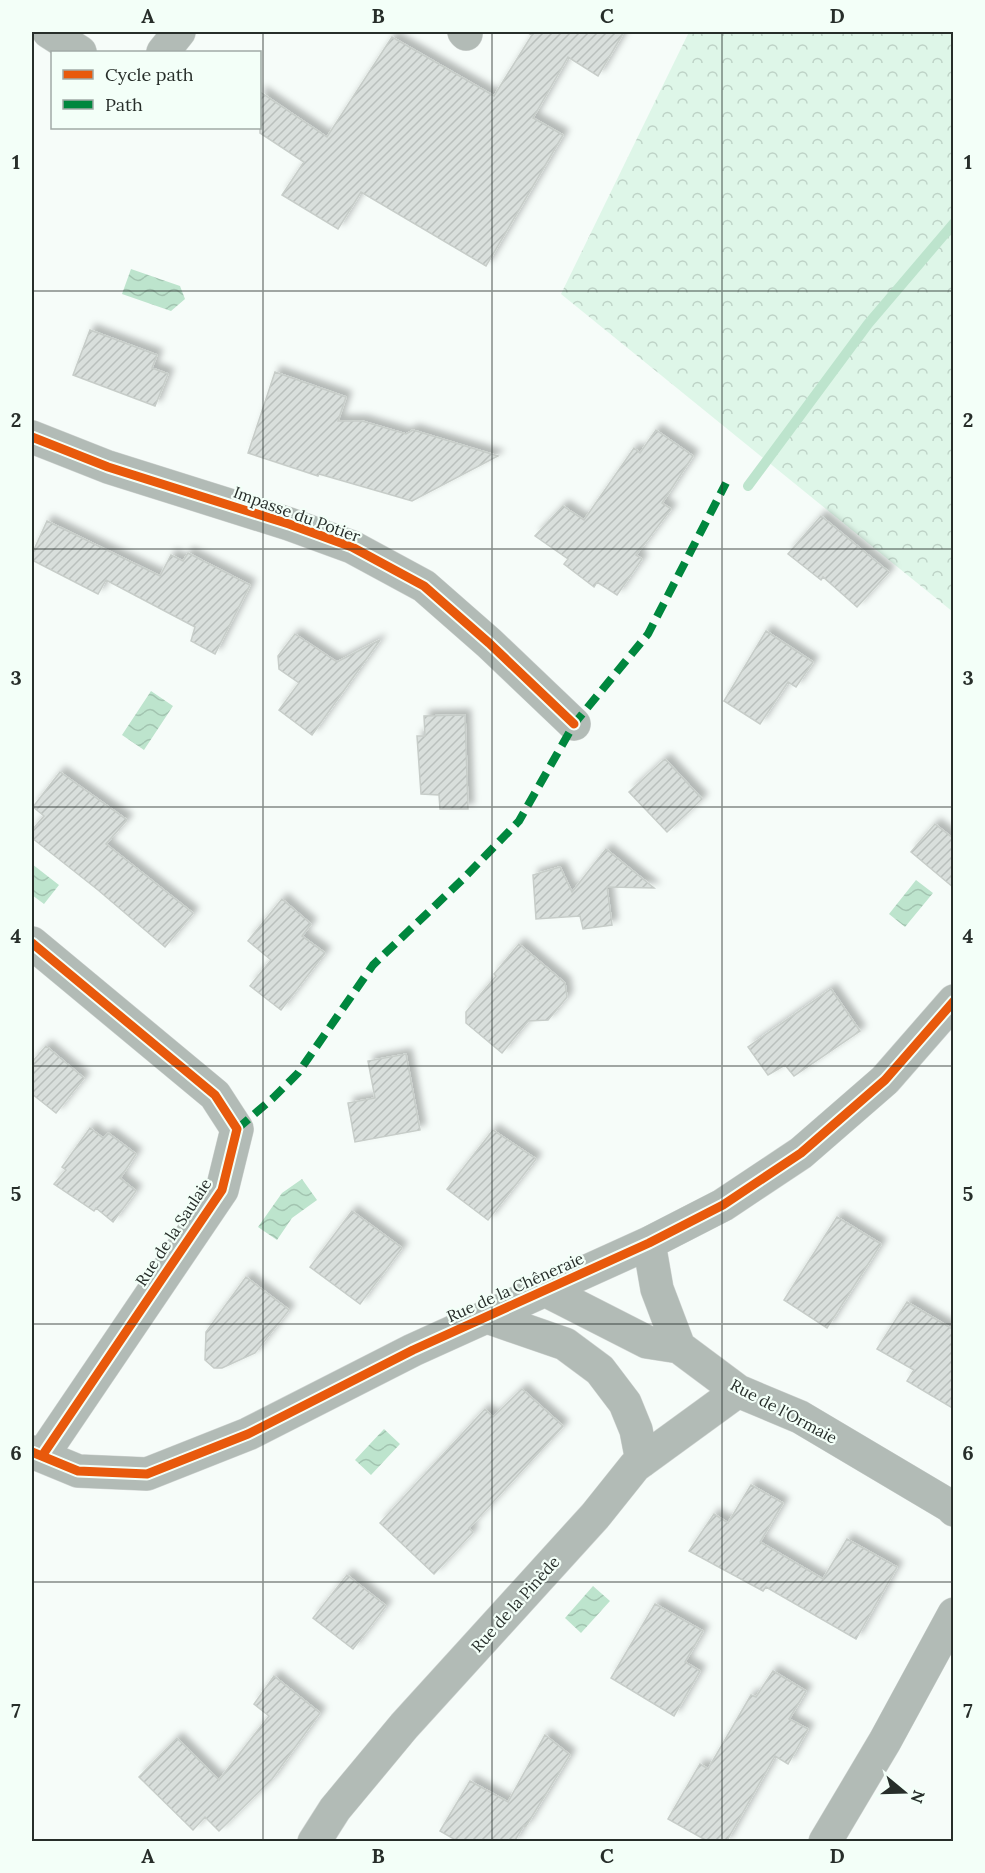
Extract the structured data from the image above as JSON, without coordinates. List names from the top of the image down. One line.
{"streets":{"street":["Impasse du Potier","Rue de la Saulaie","Rue de la Chêneraie","Rue de l'Ormaie","Rue de la Pinède"]},"crossings":[["Rue de la Saulaie","Rue de la Chêneraie"],["Rue de l'Ormaie","Rue de la Pinède"]],"legend":["Cycle path","Path"],"north":"right","grid":{"columns":["A","B","C","D"],"rows":["1","2","3","4","5","6","7"]}}
